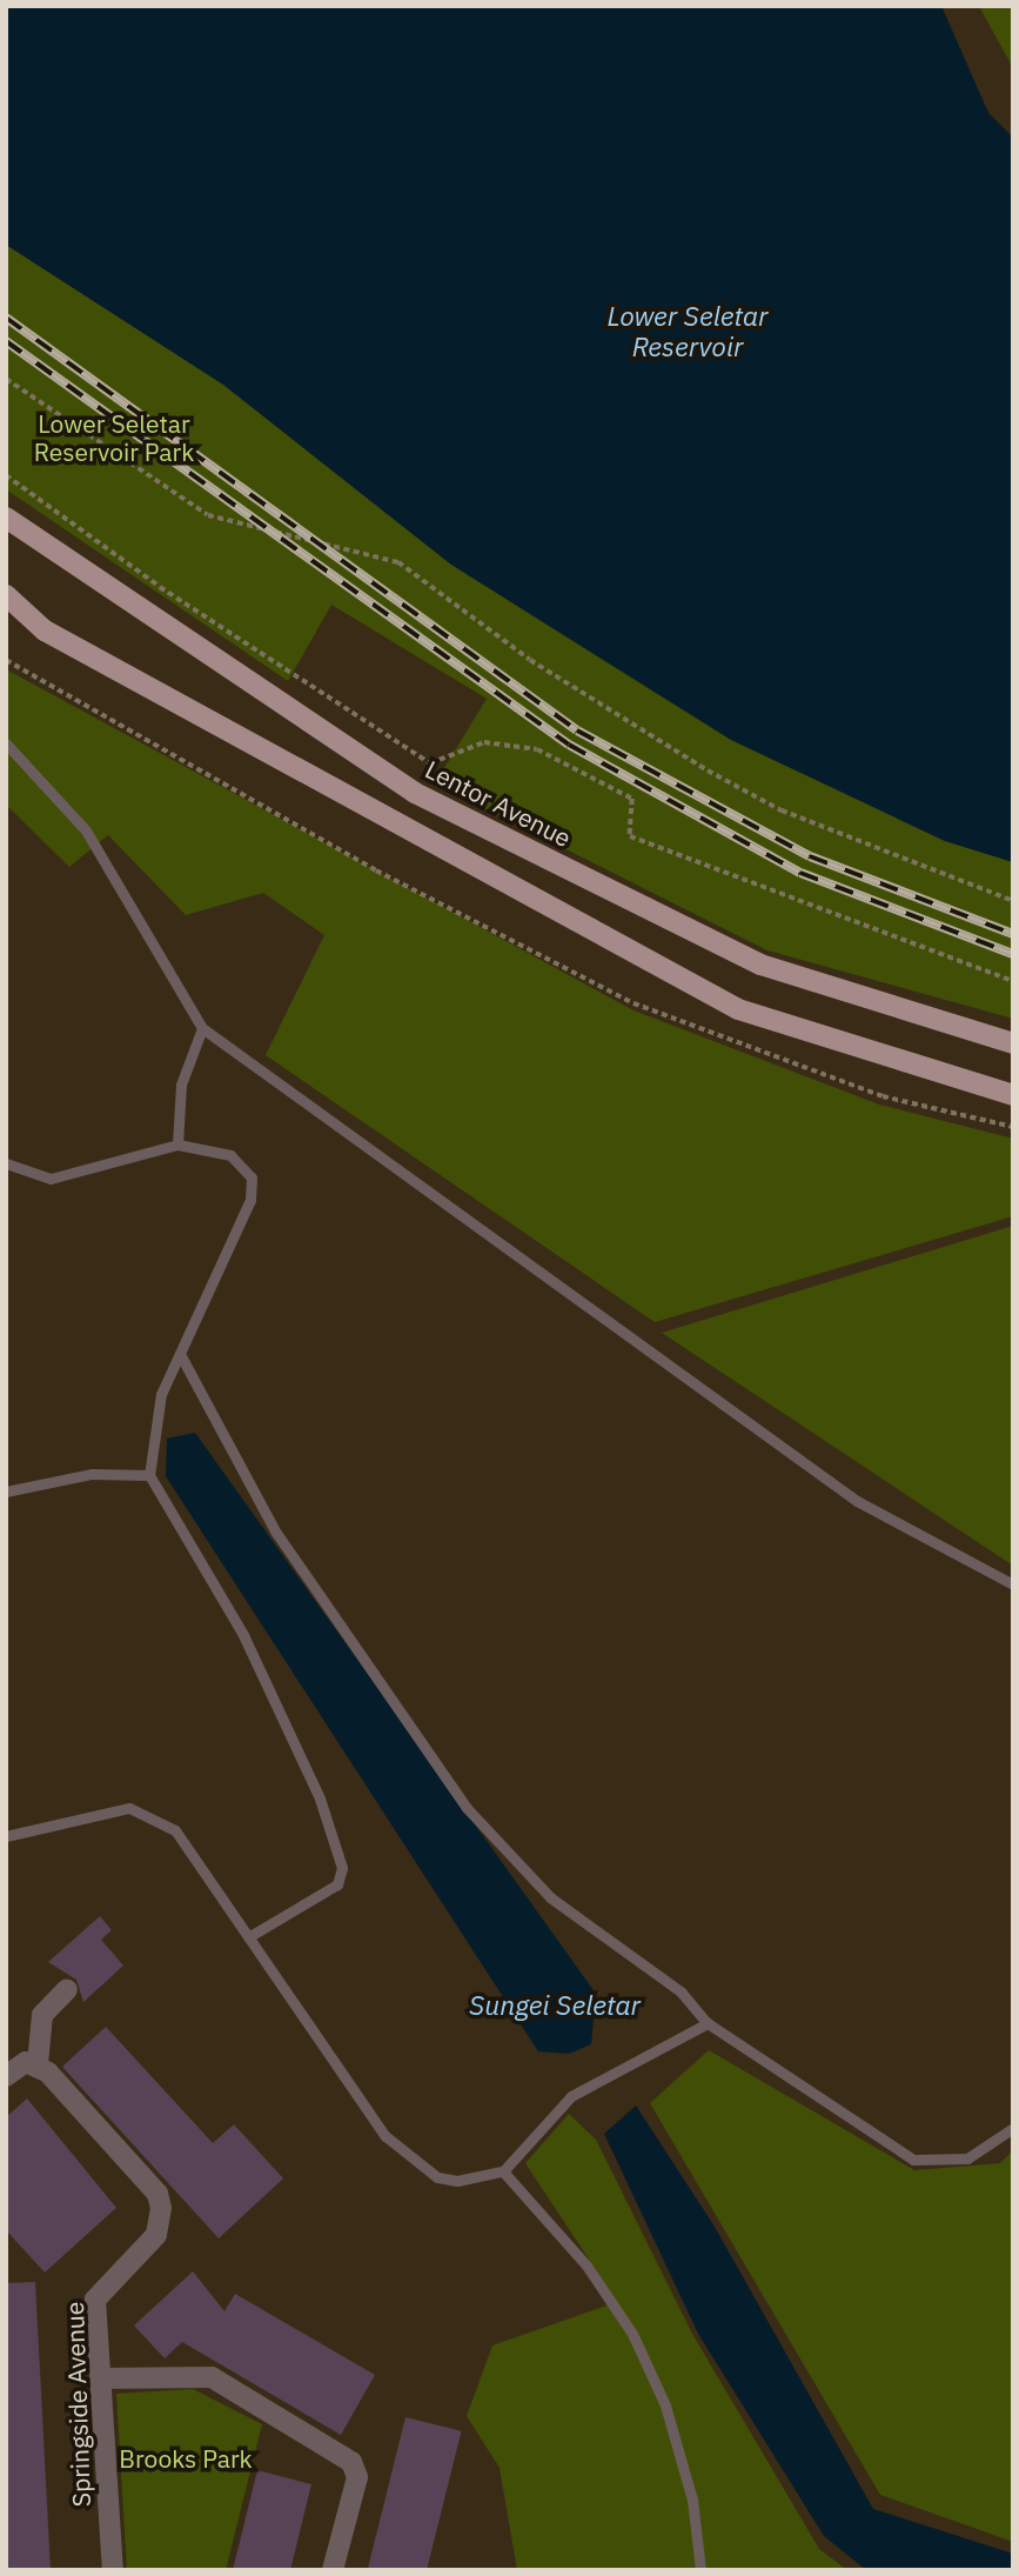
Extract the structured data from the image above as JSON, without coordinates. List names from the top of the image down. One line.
{"streets":{"main road":["Lentor Avenue"],"street":["Springside Avenue"]},"water":["Lower Seletar Reservoir","Sungei Seletar"],"parks":["Lower Seletar Reservoir Park","Brooks Park"]}
